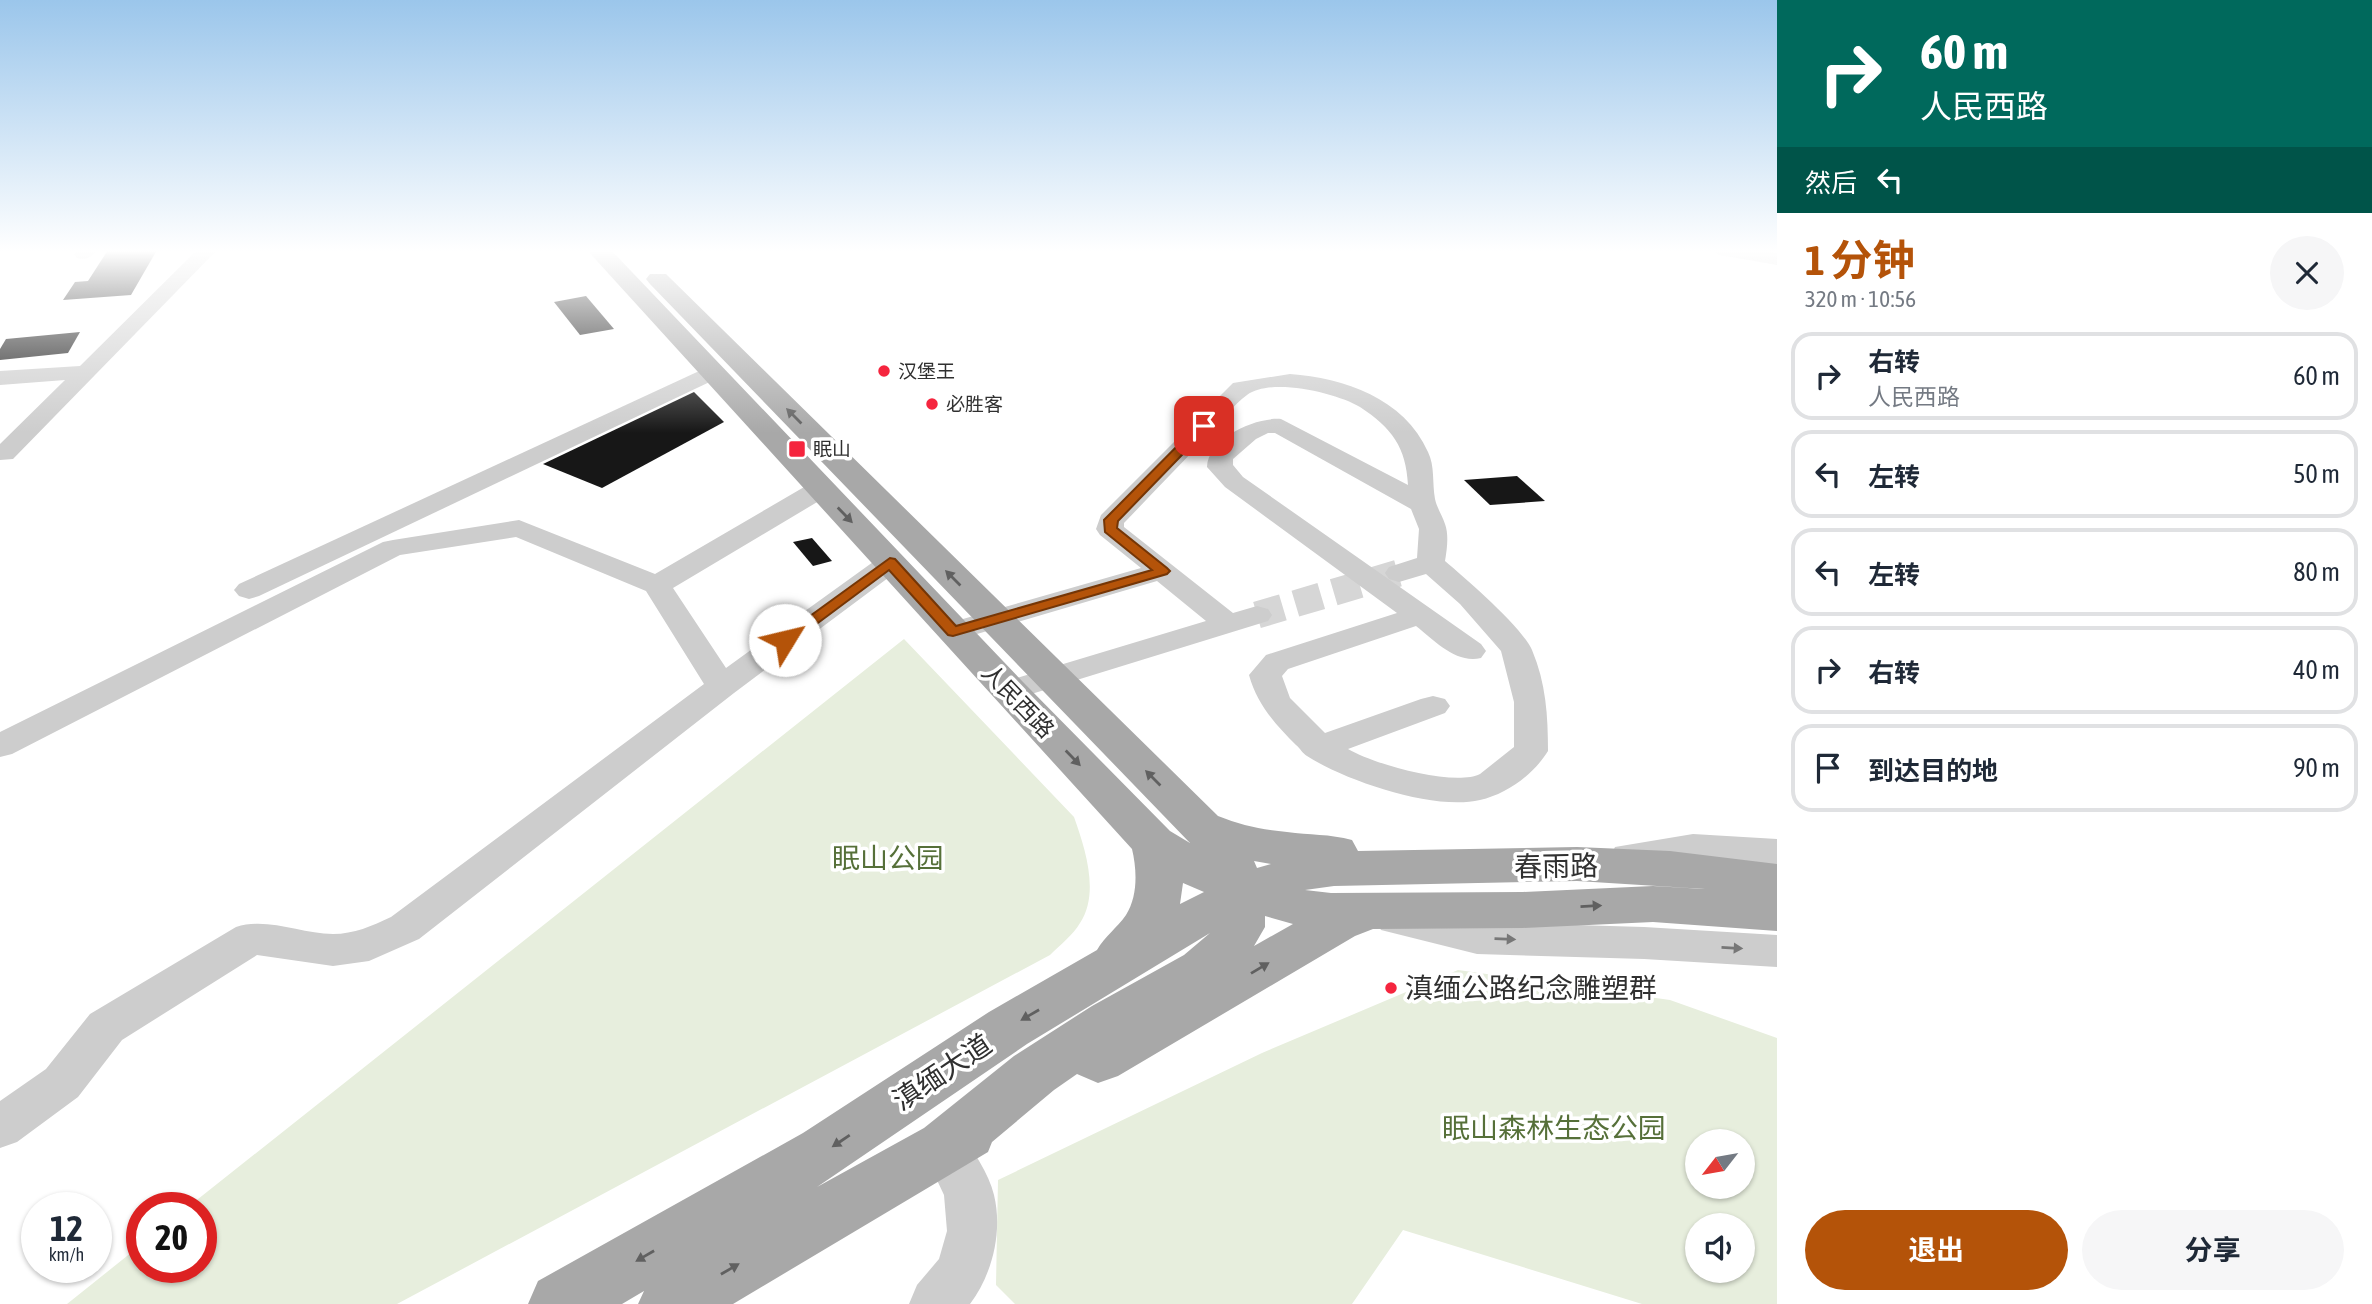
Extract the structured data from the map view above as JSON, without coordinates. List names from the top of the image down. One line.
{"streets":{"main road":["人民西路","春雨路","滇缅大道"]},"crossings":[["春雨路","滇缅大道"]],"parks":["眠山公园","眠山森林生态公园"],"places":{"other":["汉堡王","必胜客","滇缅公路纪念雕塑群"],"transit":["眠山"]},"north":"bottom left","page":{"turn":["60 m","人民西路"],"then":"然后","heading":["1 分钟","320 m · 10:56"],"list":[{"name":"右转","note":"人民西路","value":"60 m"},{"name":"左转","value":"50 m"},{"name":"左转","value":"80 m"},{"name":"右转","value":"40 m"},{"name":"到达目的地","value":"90 m"}],"speed":"12 km/h","limit":"20","buttons":["退出","分享"]}}
